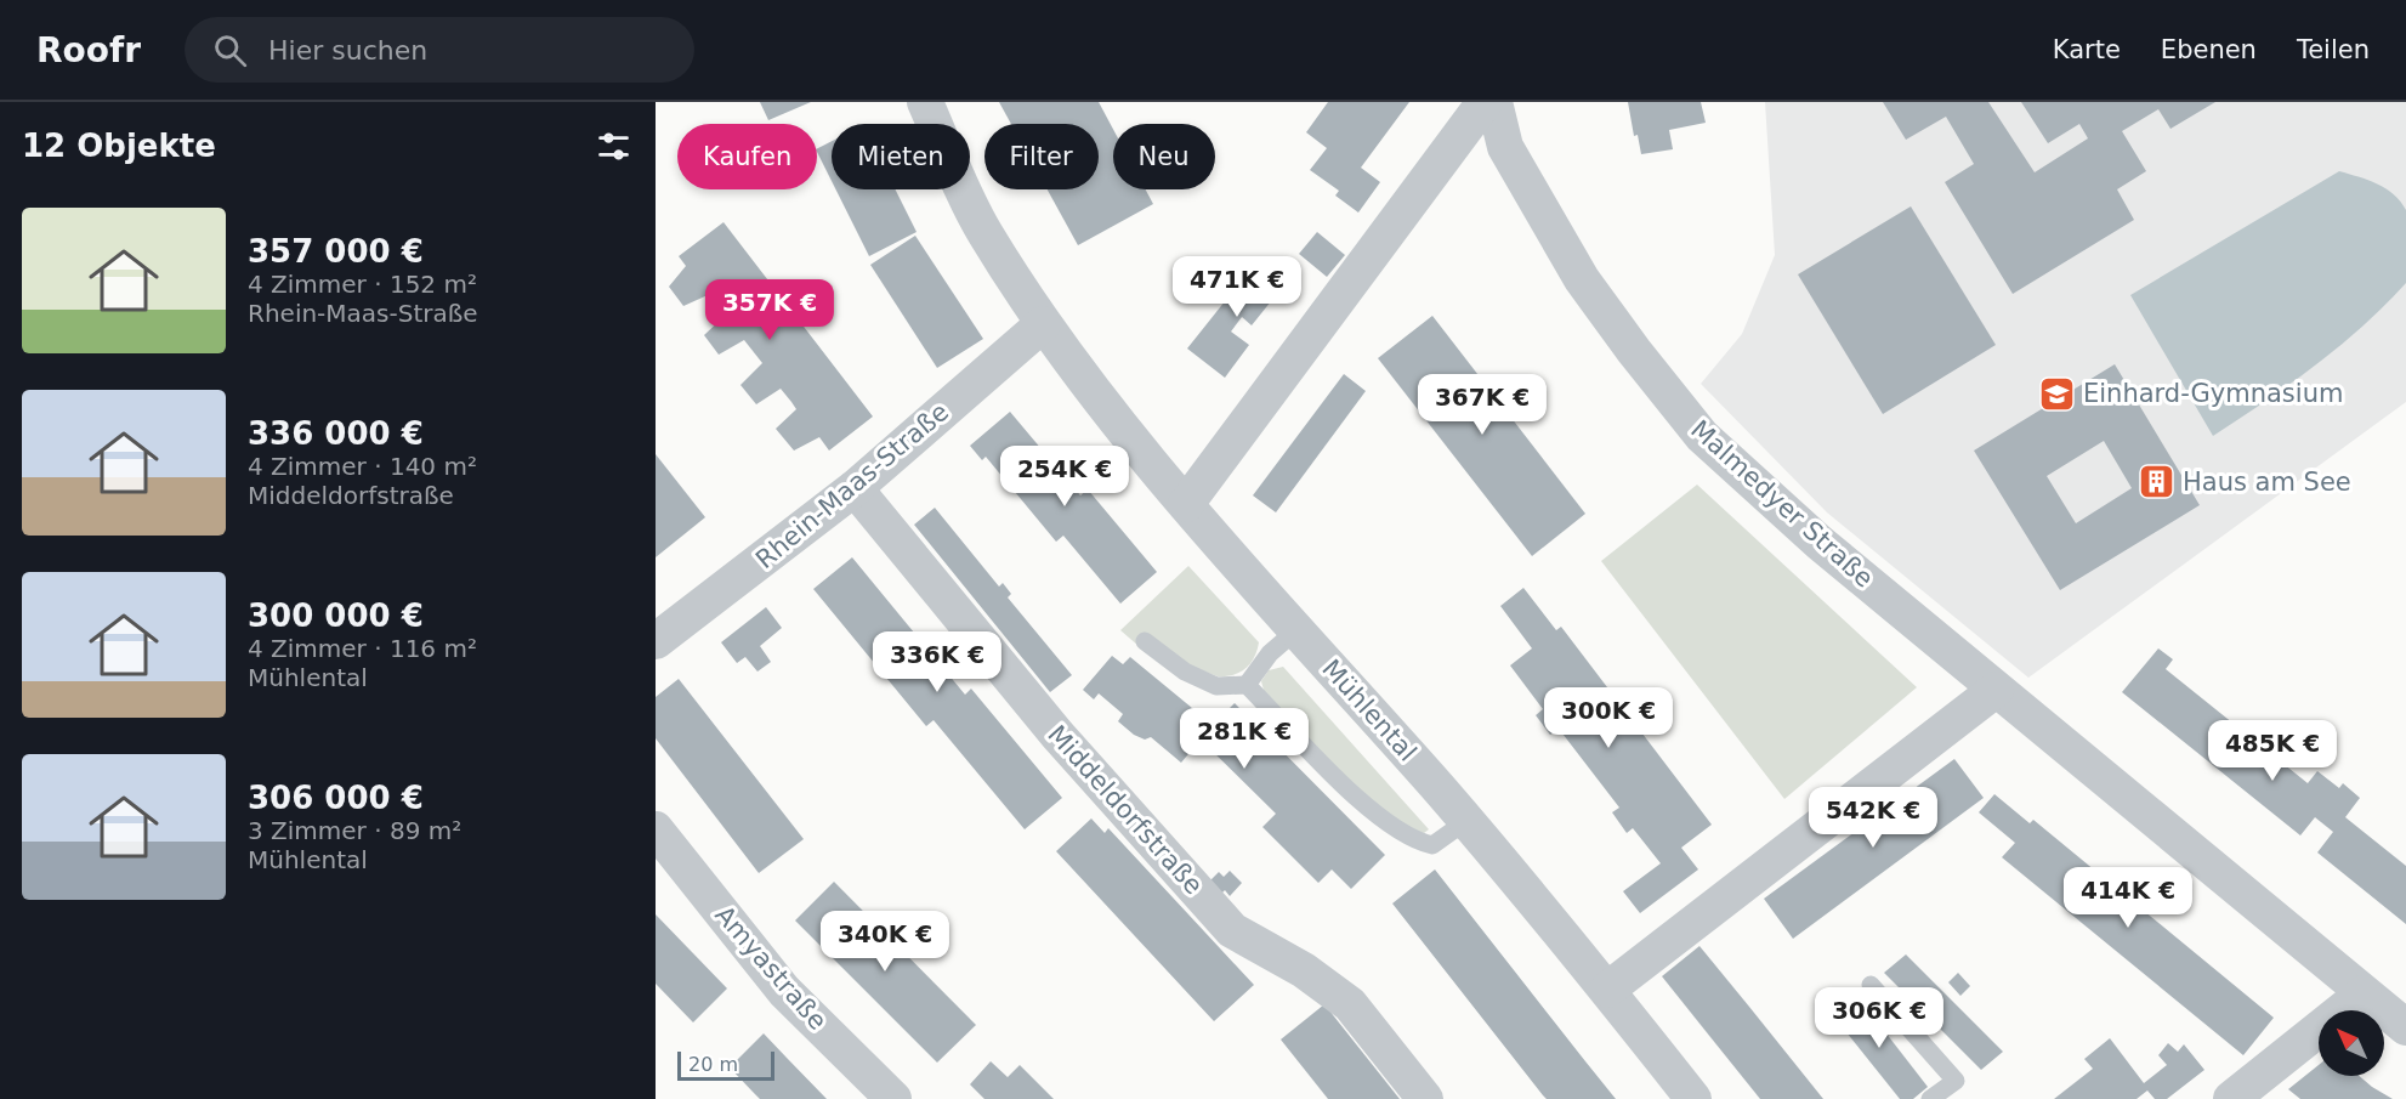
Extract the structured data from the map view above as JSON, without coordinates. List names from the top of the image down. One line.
{"streets":{"street":["Rhein-Maas-Straße","Malmedyer Straße","Mühlental","Middeldorfstraße","Amyastraße"]},"crossings":[["Rhein-Maas-Straße","Mühlental"],["Rhein-Maas-Straße","Middeldorfstraße"]],"places":{"school or university":["Einhard-Gymnasium"],"building":["Haus am See"]},"scale_bar":"20 m","north":"top left","page":{"header":"Roofr","search":"Hier suchen","nav":["Karte","Ebenen","Teilen"],"heading":"12 Objekte","chip":["Kaufen","Mieten","Filter","Neu"],"list":[{"name":"357 000 €","note":"4 Zimmer · 152 m² · Rhein-Maas-Straße"},{"name":"336 000 €","note":"4 Zimmer · 140 m² · Middeldorfstraße"},{"name":"300 000 €","note":"4 Zimmer · 116 m² · Mühlental"},{"name":"306 000 €","note":"3 Zimmer · 89 m² · Mühlental"}],"price":["471K €","357K €","367K €","254K €","336K €","300K €","281K €","485K €","542K €","414K €","340K €","306K €"],"scale":"20 m"}}
